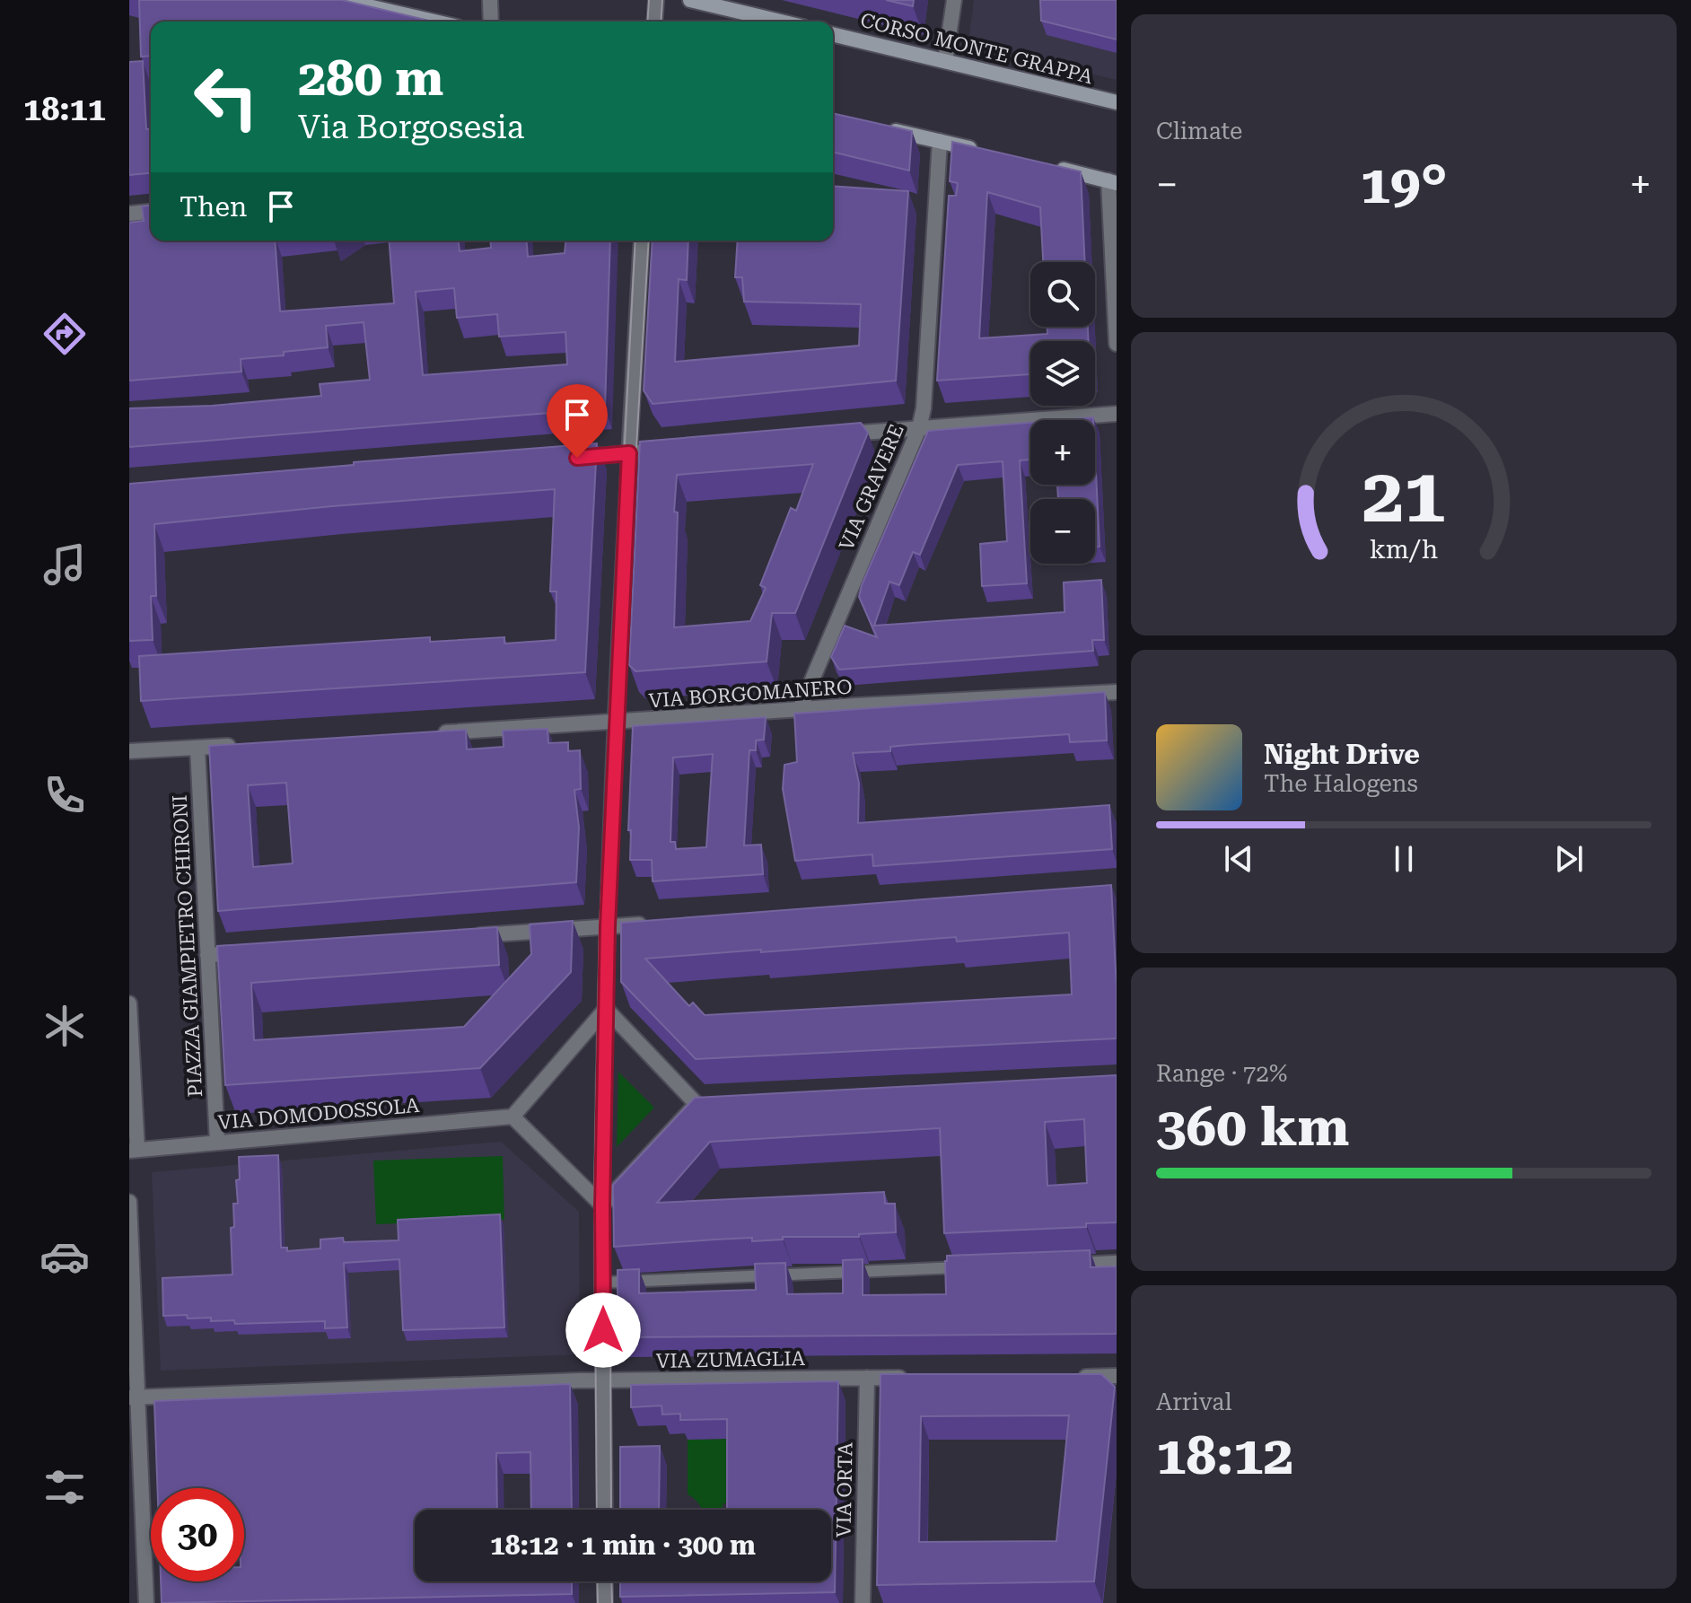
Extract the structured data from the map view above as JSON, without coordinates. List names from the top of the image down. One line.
{"streets":{"street":["CORSO MONTE GRAPPA","VIA GRAVERE","VIA BORGOMANERO","PIAZZA GIAMPIETRO CHIRONI","VIA DOMODOSSOLA","VIA ZUMAGLIA","VIA ORTA"]},"crossings":[["VIA GRAVERE","VIA BORGOMANERO"],["PIAZZA GIAMPIETRO CHIRONI","VIA DOMODOSSOLA"],["VIA ZUMAGLIA","VIA ORTA"]],"page":{"tabs":"18:11","tile":["Climate",["Range · 72%","360 km"],["Arrival","18:12"]],"turn":["280 m","Via Borgosesia"],"heat":["−","19°","+"],"then":"Then","map_buttons":["+","−"],"song":["Night Drive","The Halogens"],"limit":"30","trip":"18:12 · 1 min · 300 m","gauge":["21","km/h"]}}
